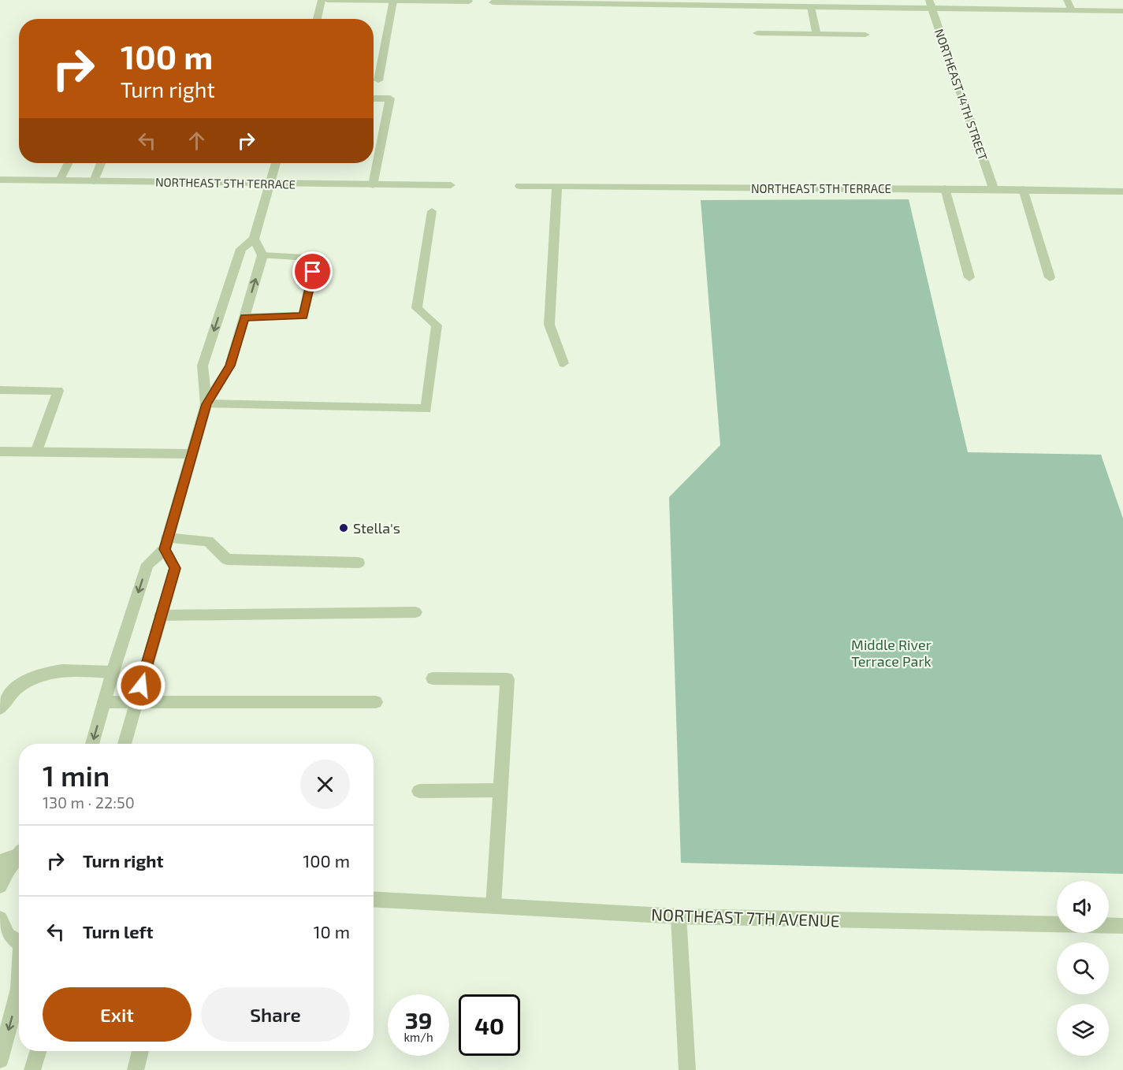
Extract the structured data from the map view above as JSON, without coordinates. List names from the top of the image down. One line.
{"streets":{"street":["NORTHEAST 14TH STREET","NORTHEAST 5TH TERRACE","NORTHEAST 7TH AVENUE"]},"crossings":[["NORTHEAST 14TH STREET","NORTHEAST 5TH TERRACE"]],"parks":["Middle River Terrace Park"],"places":["Stella's"],"page":{"turn":["100 m","Turn right"],"heading":["1 min","130 m · 22:50"],"list":[{"name":"Turn right","value":"100 m"},{"name":"Turn left","value":"10 m"}],"buttons":["Exit","Share"],"speed":"39 km/h","limit":"40"}}
